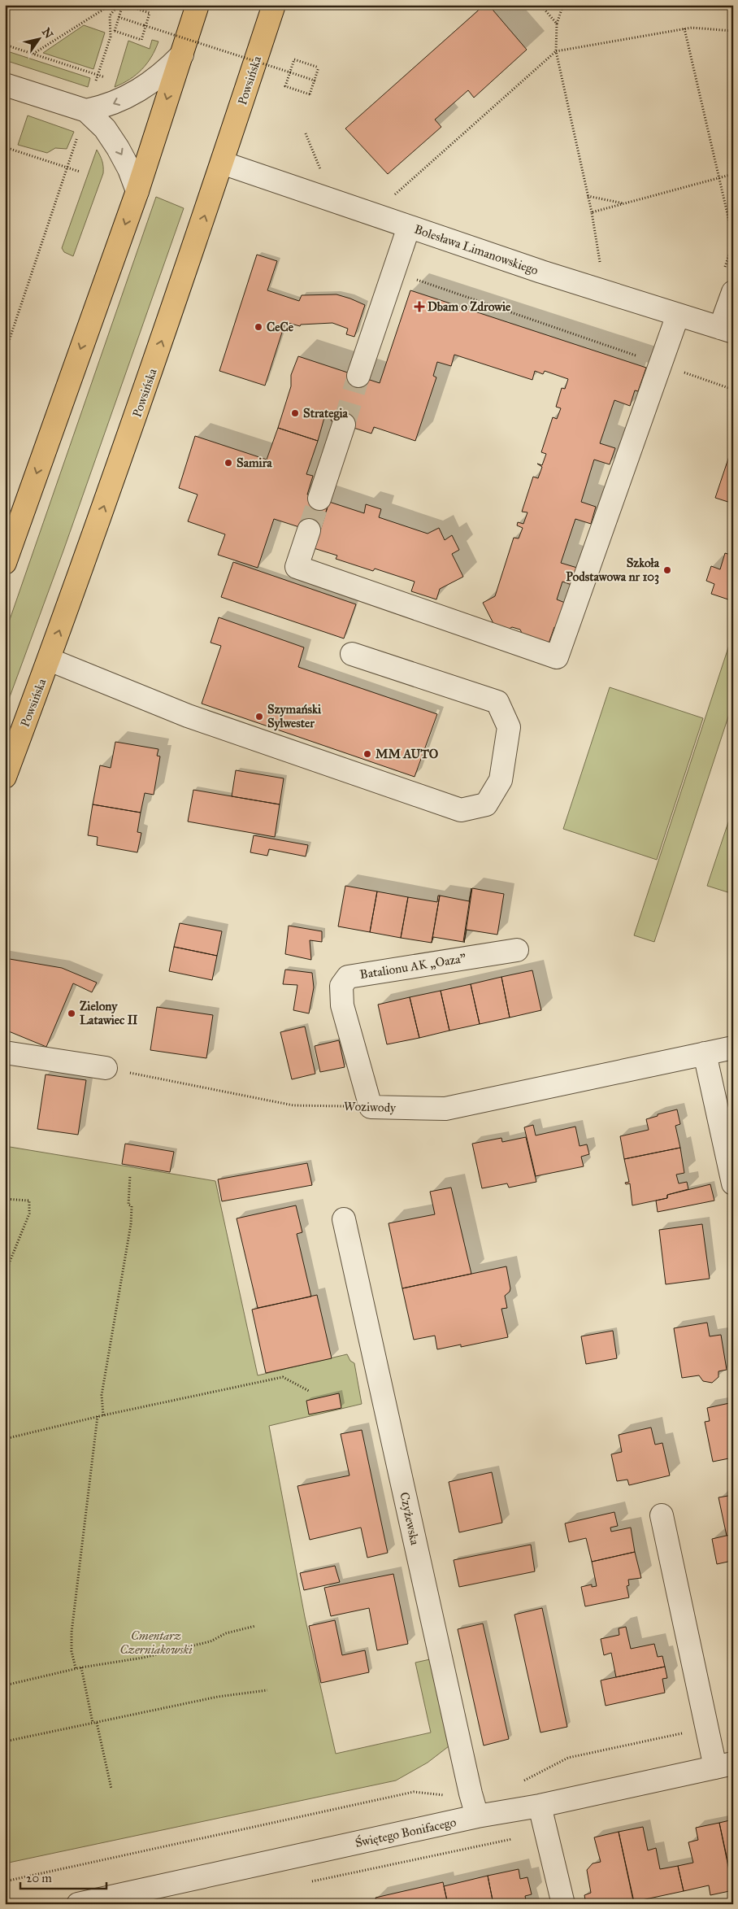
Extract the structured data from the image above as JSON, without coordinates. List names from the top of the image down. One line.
{"streets":{"main road":["Powsińska"],"street":["Bolesława Limanowskiego","Batalionu AK „Oaza”","Woziwody","Czyżewska","Świętego Bonifacego"]},"crossings":[["Powsińska","Bolesława Limanowskiego"],["Batalionu AK „Oaza”","Woziwody"],["Czyżewska","Świętego Bonifacego"]],"parks":["Cmentarz Czerniakowski"],"places":{"health":["Dbam o Zdrowie"],"other":["CeCe","Strategia","Samira","Szkoła Podstawowa nr 103","Szymański Sylwester","MM AUTO","Zielony Latawiec II"]},"scale_bar":"20 m","north":"top right"}
